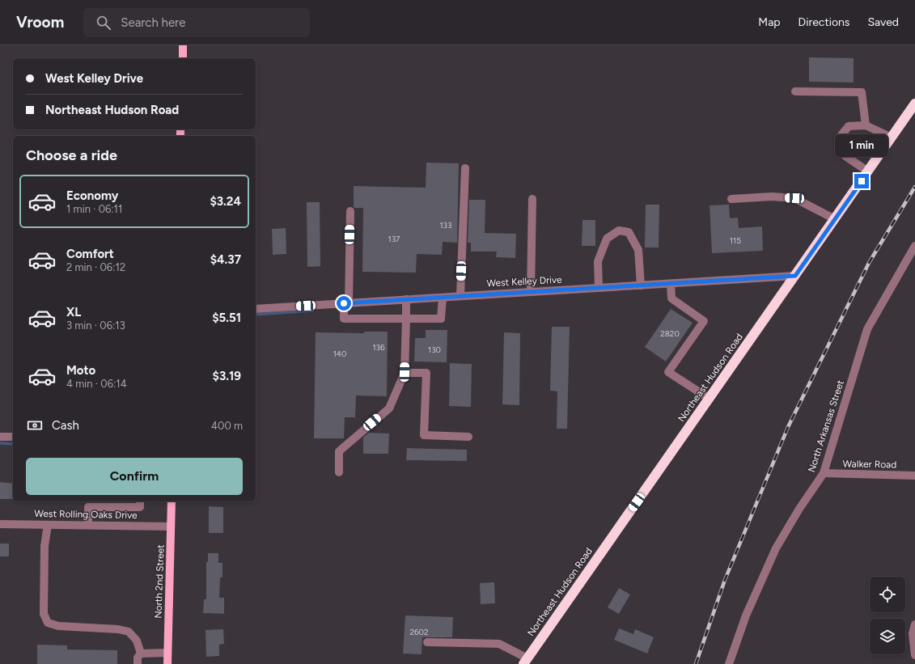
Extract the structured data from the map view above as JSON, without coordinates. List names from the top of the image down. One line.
{"streets":{"highway":["Northeast Hudson Road"],"main road":["North 2nd Street"],"street":["West Kelley Drive","North Arkansas Street","Walker Road","West Rolling Oaks Drive"]},"crossings":[["West Kelley Drive","Northeast Hudson Road"],["North Arkansas Street","Walker Road"],["West Rolling Oaks Drive","North 2nd Street"]],"house_numbers":["133","137","115","2820","136","130","140","2602"],"page":{"header":"Vroom","search":"Search here","nav":["Map","Directions","Saved"],"banner":["West Kelley Drive","Northeast Hudson Road"],"bubble":"1 min","heading":"Choose a ride","list":[{"name":"Economy","note":"1 min · 06:11","value":"$3.24"},{"name":"Comfort","note":"2 min · 06:12","value":"$4.37"},{"name":"XL","note":"3 min · 06:13","value":"$5.51"},{"name":"Moto","note":"4 min · 06:14","value":"$3.19"}],"pay":["Cash","400 m"],"buttons":"Confirm"}}
